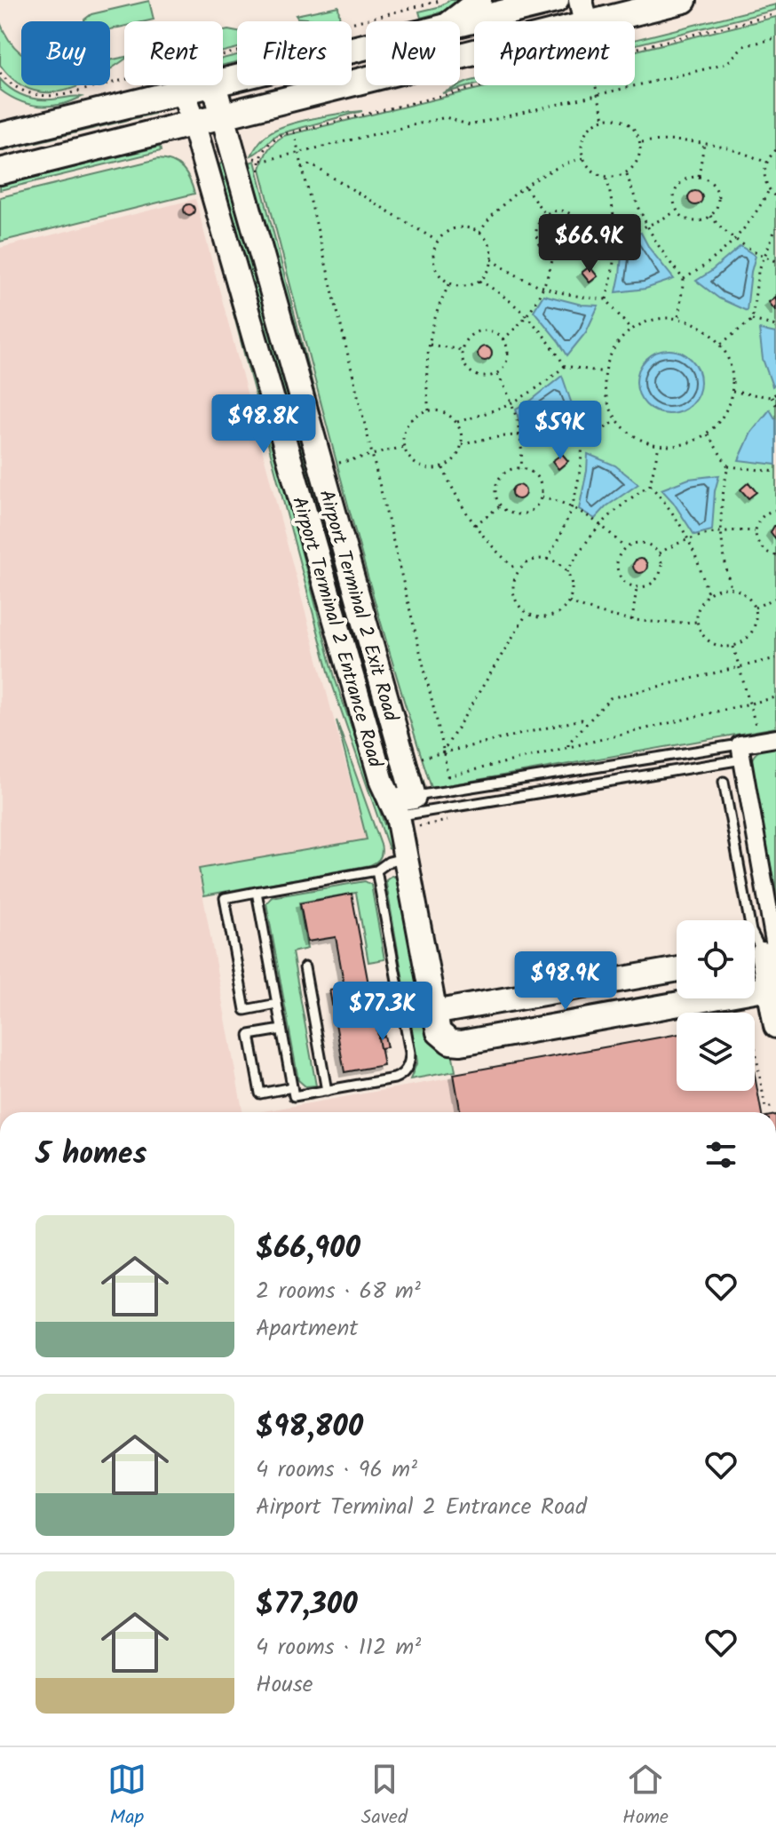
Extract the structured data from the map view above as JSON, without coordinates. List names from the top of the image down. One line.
{"streets":{"street":["Airport Terminal 2 Exit Road","Airport Terminal 2 Entrance Road"]},"crossings":[["Airport Terminal 2 Exit Road","Airport Terminal 2 Entrance Road"]],"page":{"chip":["Buy","Rent","Filters","New","Apartment"],"price":["$66.9K","$98.8K","$59K","$98.9K","$77.3K"],"heading":"5 homes","list":[{"name":"$66,900","note":"2 rooms · 68 m² · Apartment"},{"name":"$98,800","note":"4 rooms · 96 m² · Airport Terminal 2 Entrance Road"},{"name":"$77,300","note":"4 rooms · 112 m² · House"}],"tabs":["Map","Saved","Home"]}}
